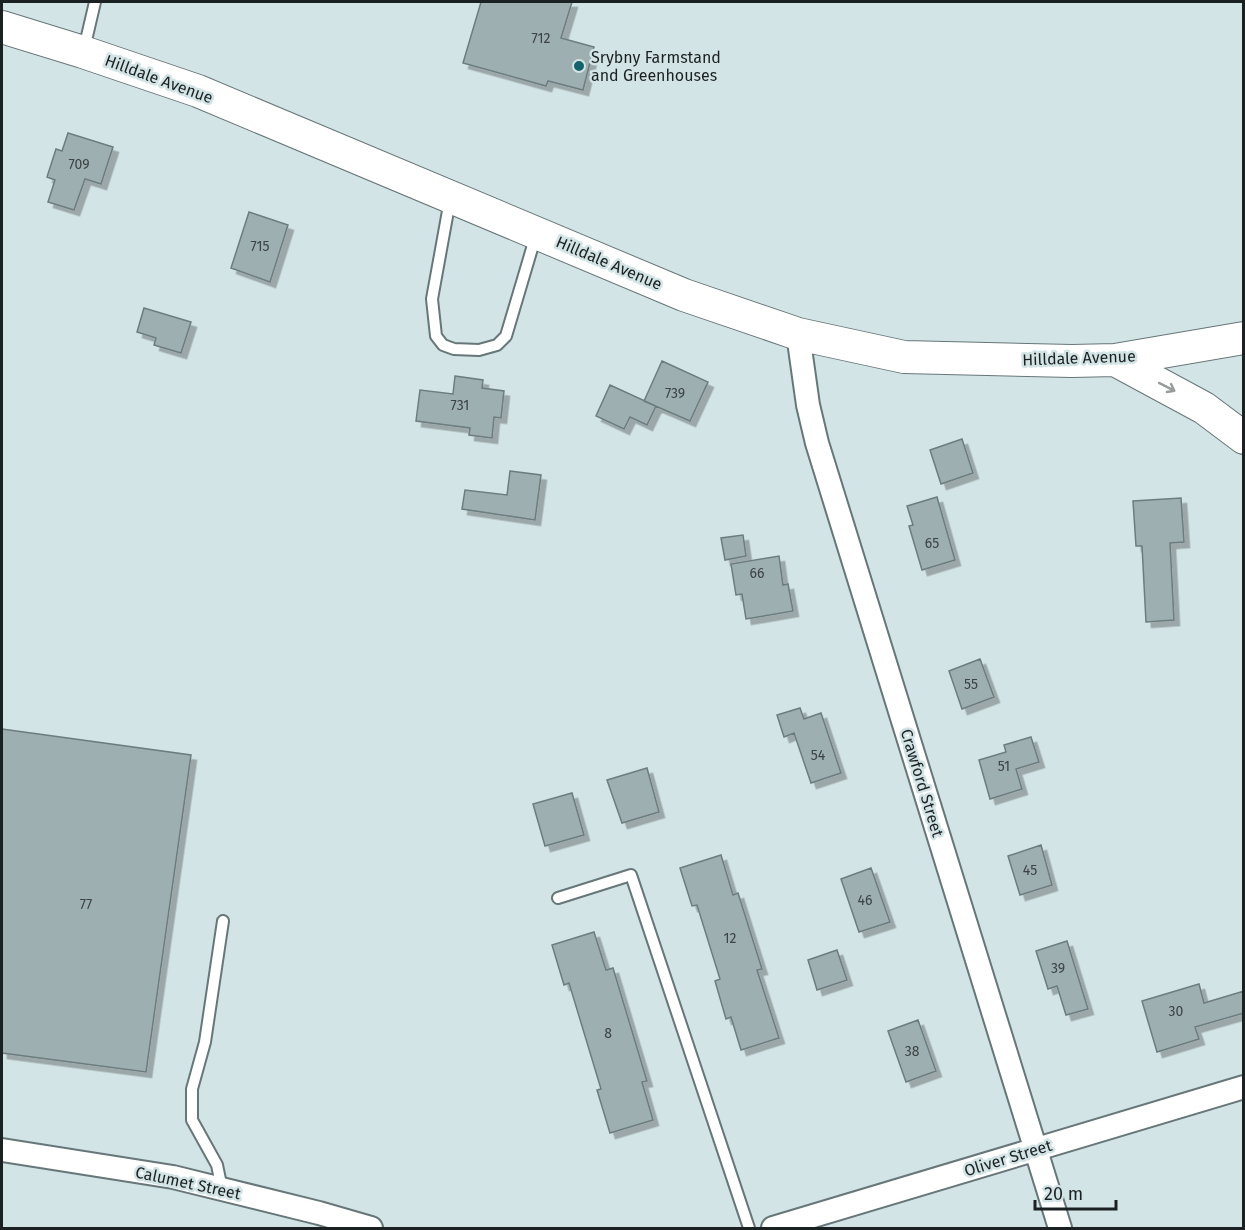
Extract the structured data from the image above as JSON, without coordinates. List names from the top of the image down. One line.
{"streets":{"main road":["Hilldale Avenue"],"street":["Crawford Street","Oliver Street","Calumet Street"]},"crossings":[["Hilldale Avenue","Crawford Street"],["Crawford Street","Oliver Street"]],"places":["Srybny Farmstand and Greenhouses"],"house_numbers":["712","709","715","739","731","65","66","55","54","51","45","46","77","12","39","30","8","38"],"scale_bar":"20 m"}
